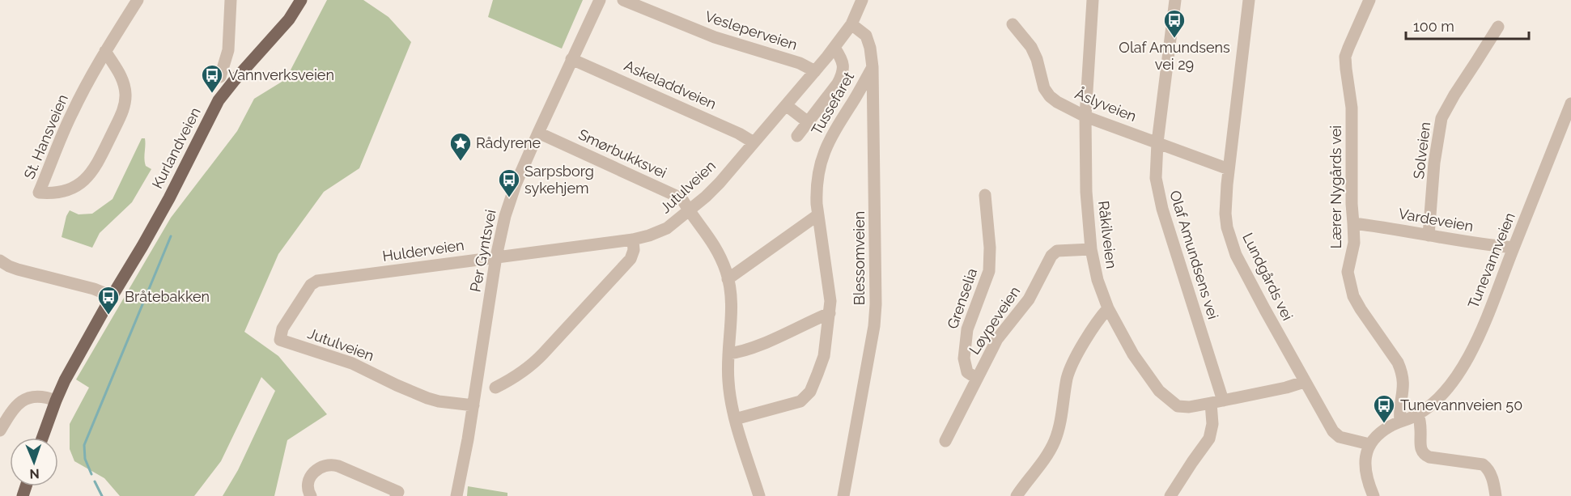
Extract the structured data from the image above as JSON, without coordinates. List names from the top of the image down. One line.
{"streets":{"main road":["Kurlandveien"],"street":["Vesleperveien","Askeladdveien","Tussefaret","Åslyveien","St. Hansveien","Solveien","Smørbukksvei","Jutulveien","Lærer Nygårds vei","Vardeveien","Råkilveien","Hulderveien","Per Gyntsvei","Olaf Amundsens vei","Blessomveien","Tunevannveien","Lundgårds vei","Grenselia","Løypeveien"]},"crossings":[["Vesleperveien","Jutulveien"],["Askeladdveien","Jutulveien"],["Askeladdveien","Per Gyntsvei"],["Tussefaret","Smørbukksvei"],["Tussefaret","Blessomveien"],["Åslyveien","Råkilveien"],["Åslyveien","Olaf Amundsens vei"],["Åslyveien","Lundgårds vei"],["Solveien","Vardeveien"],["Smørbukksvei","Jutulveien"],["Smørbukksvei","Per Gyntsvei"],["Jutulveien","Hulderveien"],["Jutulveien","Per Gyntsvei"],["Jutulveien","Blessomveien"],["Lærer Nygårds vei","Vardeveien"],["Lærer Nygårds vei","Tunevannveien"],["Vardeveien","Tunevannveien"],["Råkilveien","Olaf Amundsens vei"],["Råkilveien","Lundgårds vei"],["Råkilveien","Løypeveien"],["Hulderveien","Per Gyntsvei"],["Tunevannveien","Lundgårds vei"],["Grenselia","Løypeveien"]],"places":{"bus stop":["Olaf Amundsens vei 29","Vannverksveien","Sarpsborg sykehjem","Bråtebakken","Tunevannveien 50"],"place":["Rådyrene"]},"scale_bar":"100 m","north":"bottom"}
